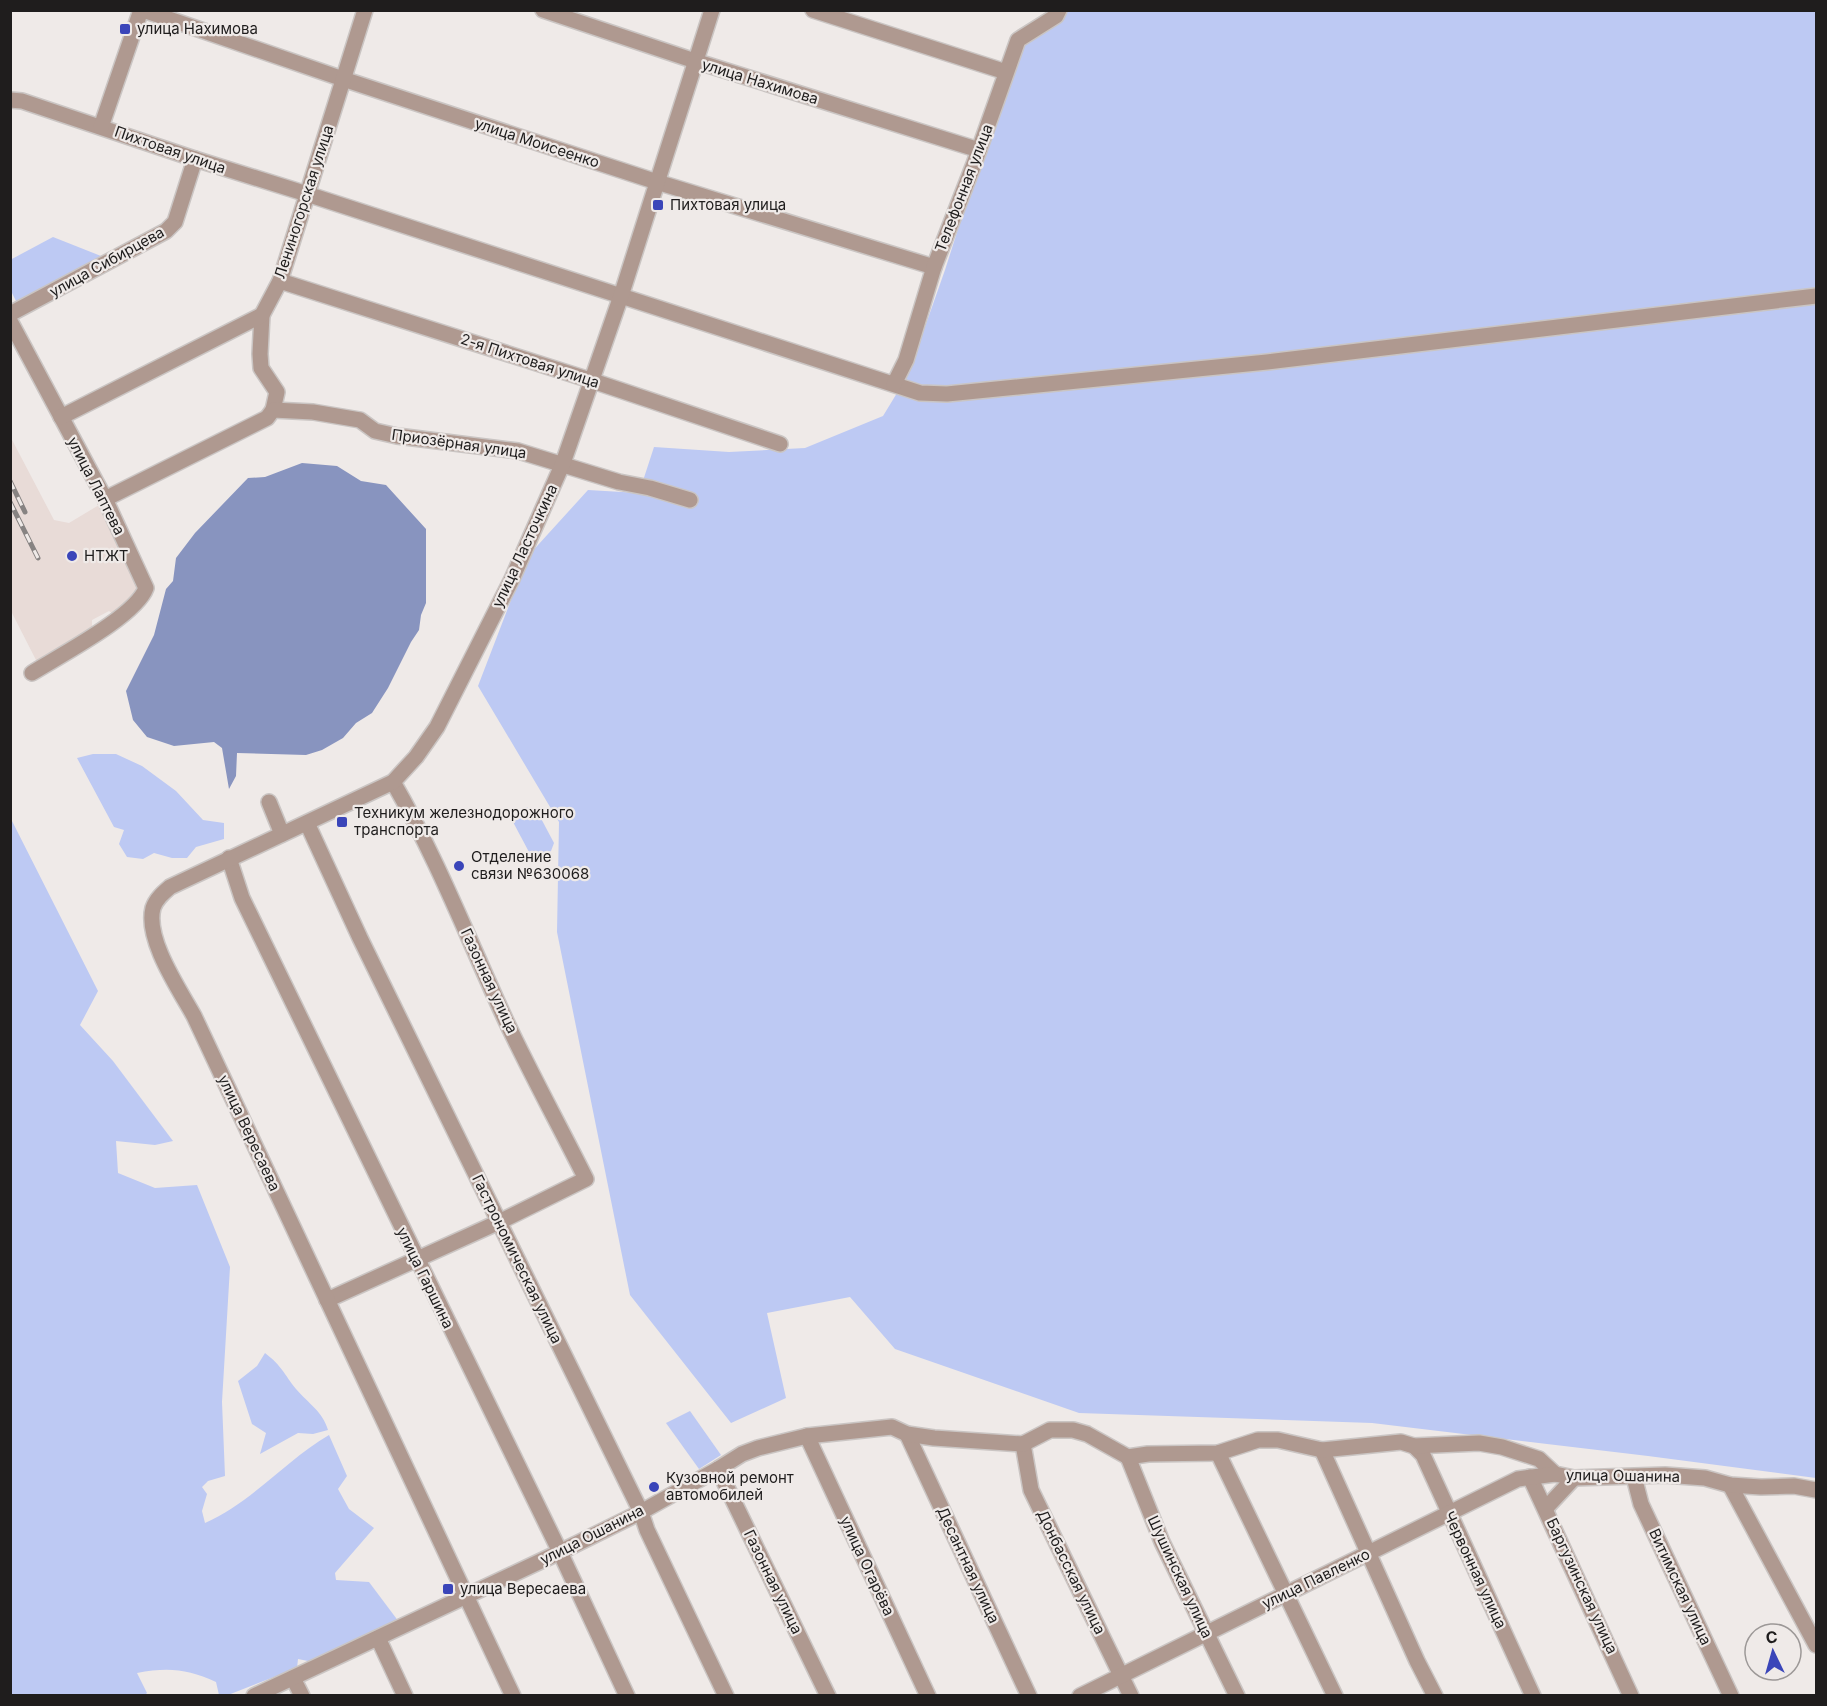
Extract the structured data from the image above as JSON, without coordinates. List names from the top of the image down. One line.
{"streets":{"street":["улица Нахимова","улица Моисеенко","Пихтовая улица","Телефонная улица","Лениногорская улица","улица Сибирцева","2-я Пихтовая улица","Приозёрная улица","улица Лаптева","улица Ласточкина","Газонная улица","улица Вересаева","Гастрономическая улица","улица Гаршина","улица Ошанина","Десантная улица","улица Огарёва","Червонная улица","Донбасская улица","Шушинская улица","улица Павленко","Баргузинская улица","Витимская улица"]},"crossings":[["улица Нахимова","Телефонная улица"],["улица Нахимова","улица Ласточкина"],["улица Моисеенко","Телефонная улица"],["улица Моисеенко","Лениногорская улица"],["улица Моисеенко","улица Ласточкина"],["Пихтовая улица","Телефонная улица"],["Пихтовая улица","Лениногорская улица"],["Пихтовая улица","улица Сибирцева"],["Пихтовая улица","улица Ласточкина"],["Лениногорская улица","2-я Пихтовая улица"],["2-я Пихтовая улица","улица Ласточкина"],["Приозёрная улица","улица Ласточкина"],["улица Ласточкина","Газонная улица"],["улица Ласточкина","улица Вересаева"],["улица Ласточкина","Гастрономическая улица"],["улица Ласточкина","улица Гаршина"],["Газонная улица","Гастрономическая улица"],["Газонная улица","улица Ошанина"],["улица Вересаева","улица Ошанина"],["Гастрономическая улица","улица Ошанина"],["улица Гаршина","улица Ошанина"],["улица Ошанина","Десантная улица"],["улица Ошанина","улица Огарёва"],["улица Ошанина","Червонная улица"],["улица Ошанина","Донбасская улица"],["улица Ошанина","Шушинская улица"],["улица Ошанина","улица Павленко"],["улица Ошанина","Витимская улица"],["Червонная улица","улица Павленко"],["Донбасская улица","улица Павленко"],["Шушинская улица","улица Павленко"],["улица Павленко","Баргузинская улица"]],"places":{"transit":["улица Нахимова","Пихтовая улица","Техникум железнодорожного транспорта","улица Вересаева"],"other":["НТЖТ","Отделение связи №630068","Кузовной ремонт автомобилей"]},"north":"top"}
